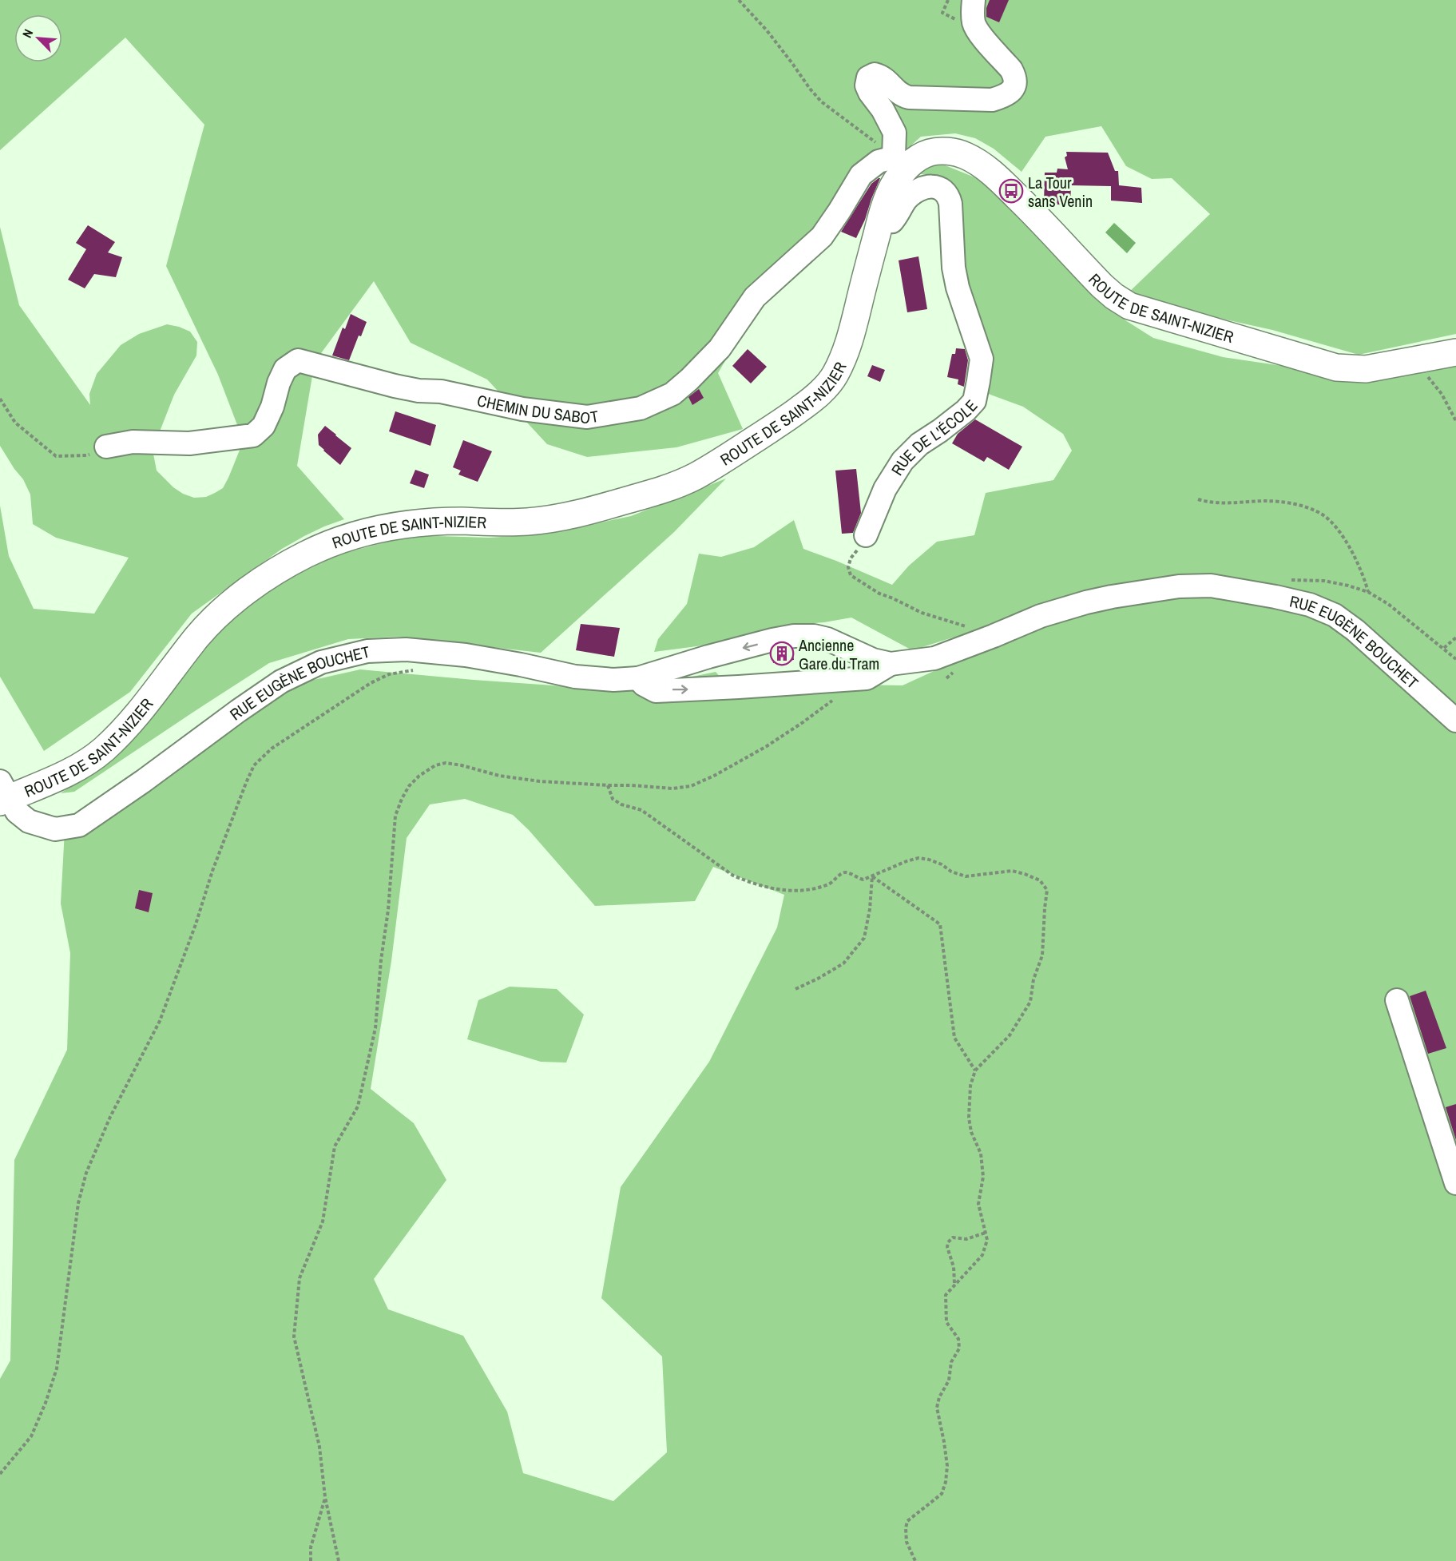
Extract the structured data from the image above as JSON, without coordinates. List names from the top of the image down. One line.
{"streets":{"main road":["ROUTE DE SAINT-NIZIER"],"street":["CHEMIN DU SABOT","RUE DE L'ÉCOLE","RUE EUGÈNE BOUCHET"]},"crossings":[["ROUTE DE SAINT-NIZIER","CHEMIN DU SABOT"],["ROUTE DE SAINT-NIZIER","RUE DE L'ÉCOLE"],["ROUTE DE SAINT-NIZIER","RUE EUGÈNE BOUCHET"]],"places":{"bus stop":["La Tour sans Venin"],"building":["Ancienne Gare du Tram"]},"north":"top left"}
